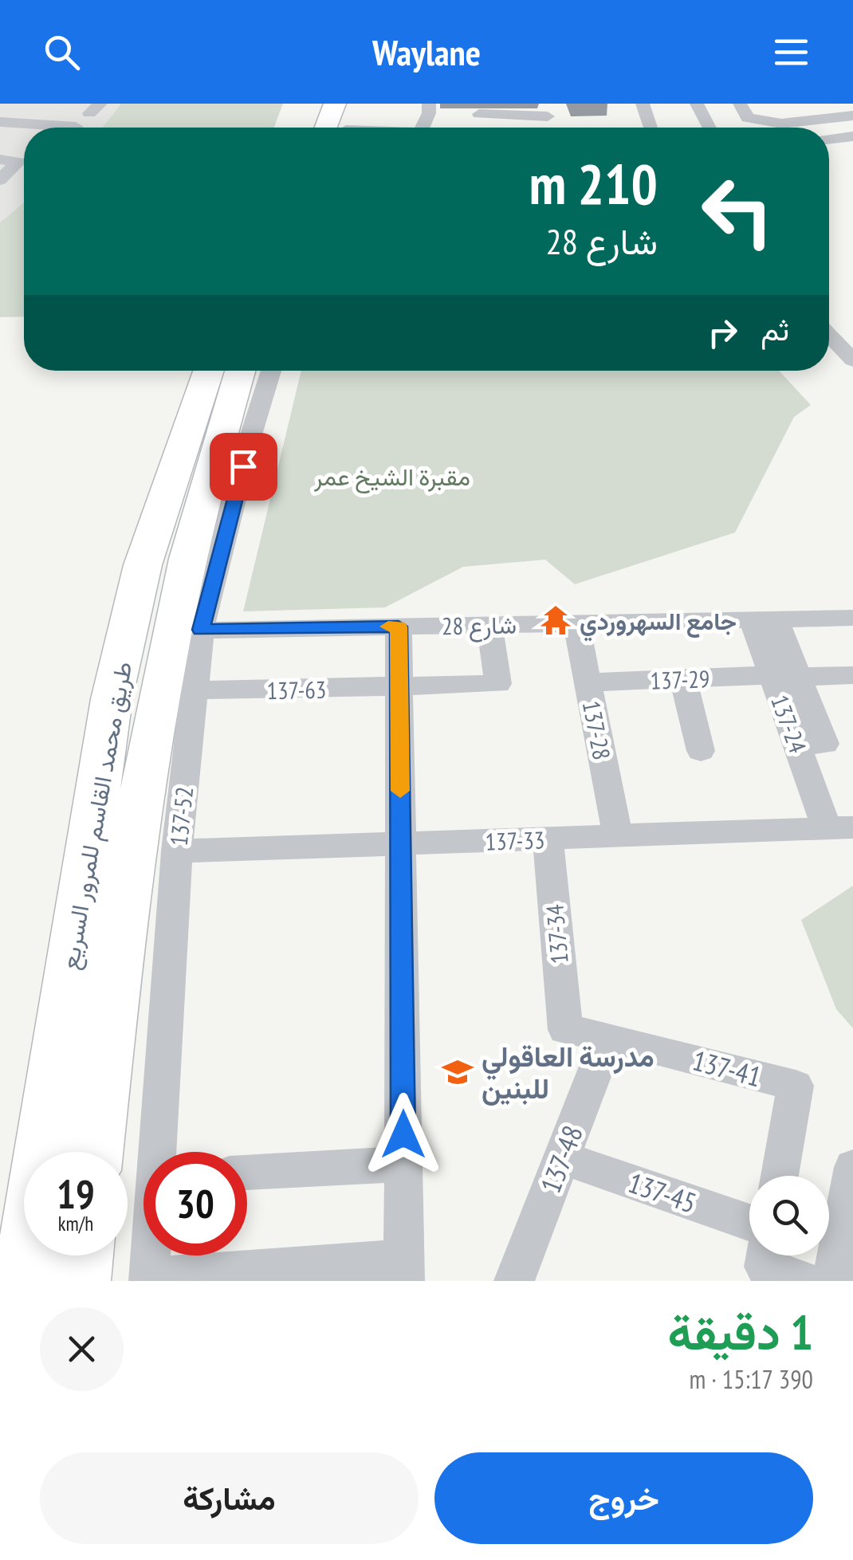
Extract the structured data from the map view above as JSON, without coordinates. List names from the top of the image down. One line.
{"streets":{"highway":["طريق محمد القاسم للمرور السريع"],"street":["شارع 28","137-29","137-63","137-24","137-28","137-52","137-33","137-34","137-41","137-48","137-45"]},"crossings":[["شارع 28","137-63"],["شارع 28","137-24"],["شارع 28","137-28"],["شارع 28","137-52"],["137-29","137-24"],["137-29","137-28"],["137-63","137-52"],["137-24","137-33"],["137-28","137-33"],["137-52","137-33"],["137-33","137-34"],["137-34","137-41"],["137-41","137-48"],["137-48","137-45"]],"parks":["مقبرة الشيخ عمر"],"places":{"temple":["جامع السهروردي"],"school or university":["مدرسة العاقولي للبنين"]},"page":{"header":"Waylane","turn":["210 m","شارع 28"],"then":"ثم","speed":"19 km/h","limit":"30","heading":["1 دقيقة","390 m · 15:17"],"buttons":["خروج","مشاركة"]}}
